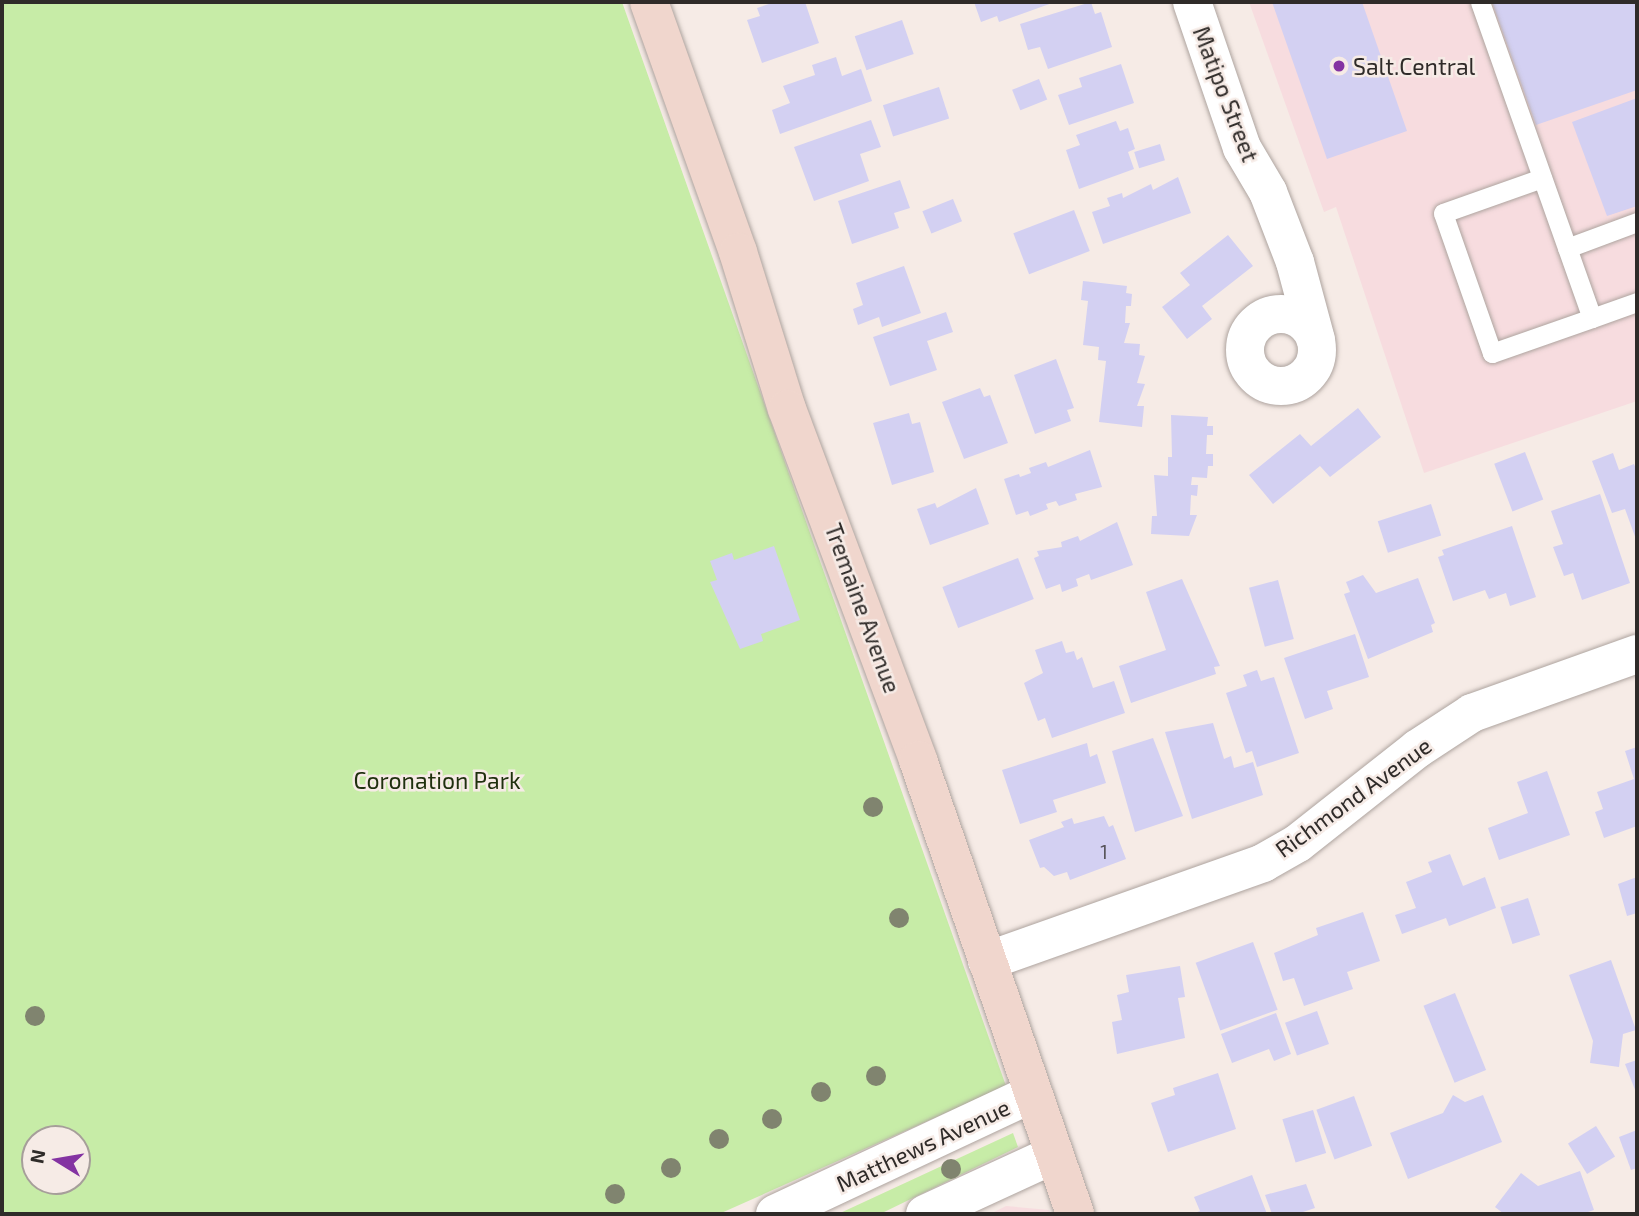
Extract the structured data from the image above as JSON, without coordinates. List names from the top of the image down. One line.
{"streets":{"main road":["Tremaine Avenue"],"street":["Matipo Street","Richmond Avenue","Matthews Avenue"]},"crossings":[["Tremaine Avenue","Richmond Avenue"],["Tremaine Avenue","Matthews Avenue"]],"parks":["Coronation Park"],"places":["Salt.Central"],"house_numbers":["1"],"north":"left"}
